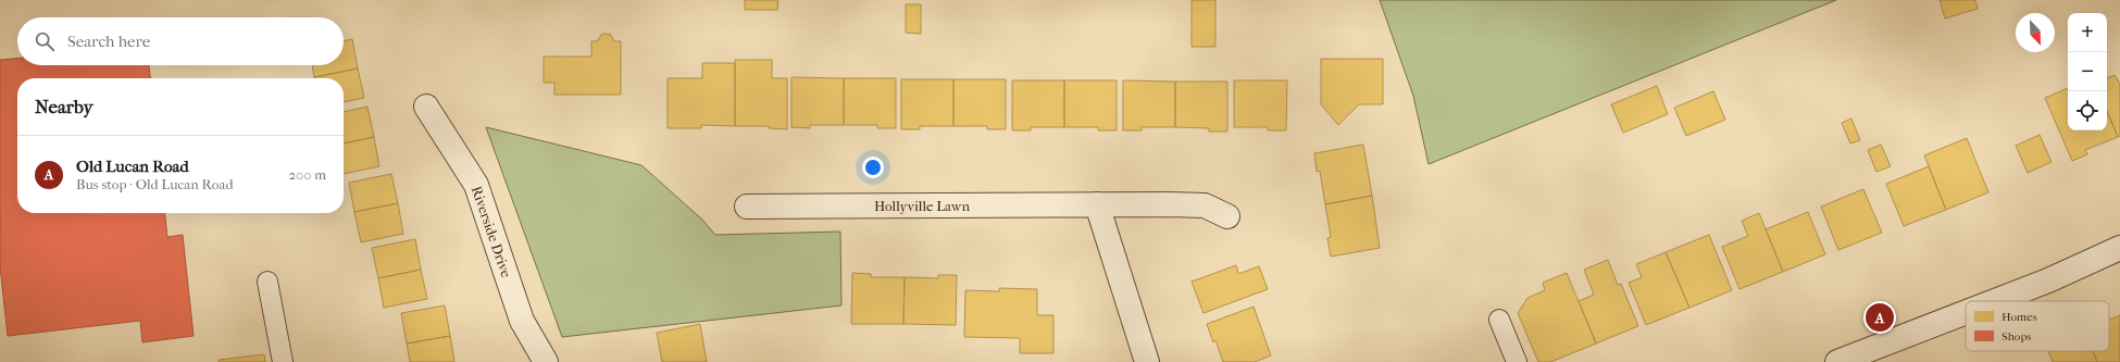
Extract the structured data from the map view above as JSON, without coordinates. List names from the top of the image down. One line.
{"streets":{"street":["Hollyville Lawn","Riverside Drive"]},"legend":["Homes","Shops"],"north":"bottom right","page":{"map_buttons":["+","−"],"search":"Search here","heading":"Nearby","list":[{"mark":"A","name":"Old Lucan Road","note":"Bus stop · Old Lucan Road","value":"200 m"}],"pins":"A"}}
